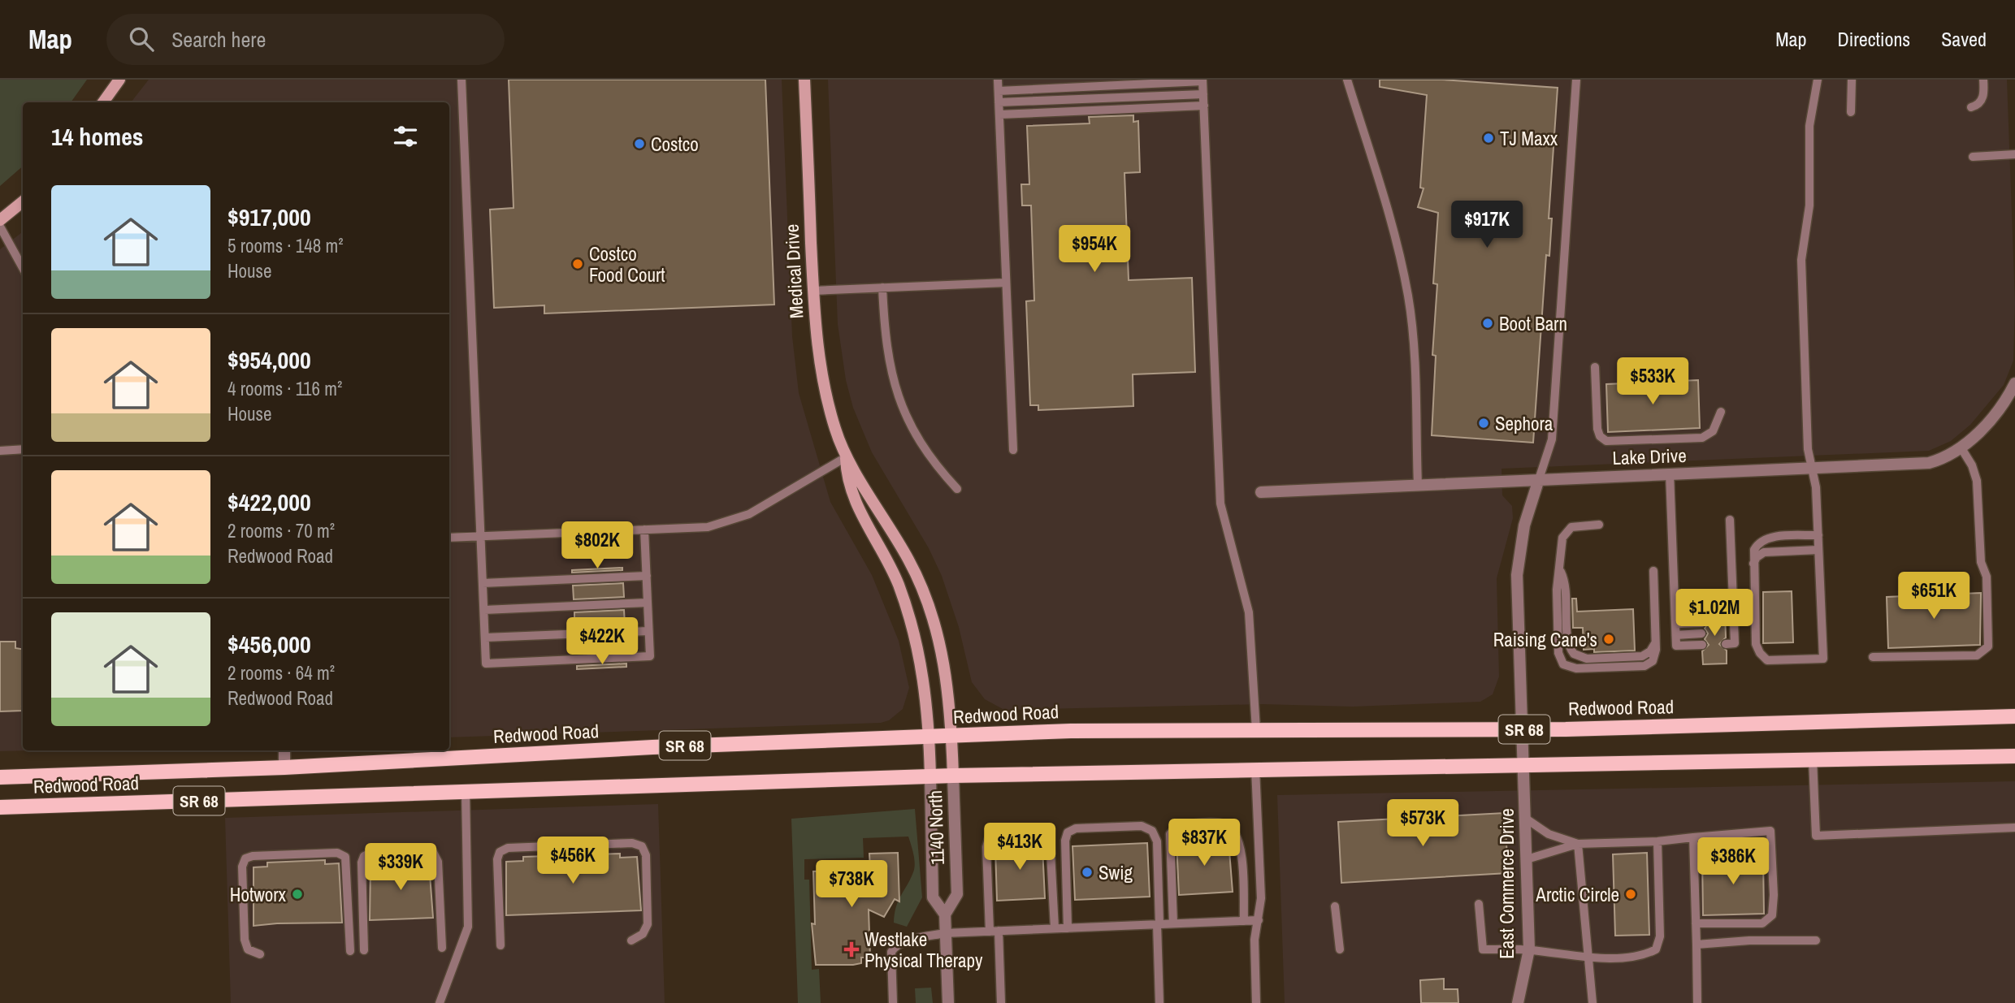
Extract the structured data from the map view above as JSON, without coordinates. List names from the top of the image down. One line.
{"streets":{"main road":["Redwood Road","SR 68"],"street":["Medical Drive","Lake Drive","1140 North","East Commerce Drive"]},"crossings":[["Medical Drive","Redwood Road"],["Medical Drive","1140 North"],["Redwood Road","1140 North"],["Redwood Road","East Commerce Drive"]],"places":{"other":["TJ Maxx","Costco","Costco Food Court","Boot Barn","Sephora","Raising Cane's","Swig","Hotworx","Arctic Circle"],"health":["Westlake Physical Therapy"]},"page":{"header":"Map","search":"Search here","nav":["Map","Directions","Saved"],"heading":"14 homes","list":[{"name":"$917,000","note":"5 rooms · 148 m² · House"},{"name":"$954,000","note":"4 rooms · 116 m² · House"},{"name":"$422,000","note":"2 rooms · 70 m² · Redwood Road"},{"name":"$456,000","note":"2 rooms · 64 m² · Redwood Road"}],"price":["$917K","$954K","$533K","$802K","$651K","$1.02M","$422K","$573K","$837K","$413K","$456K","$386K","$339K","$738K"]}}
